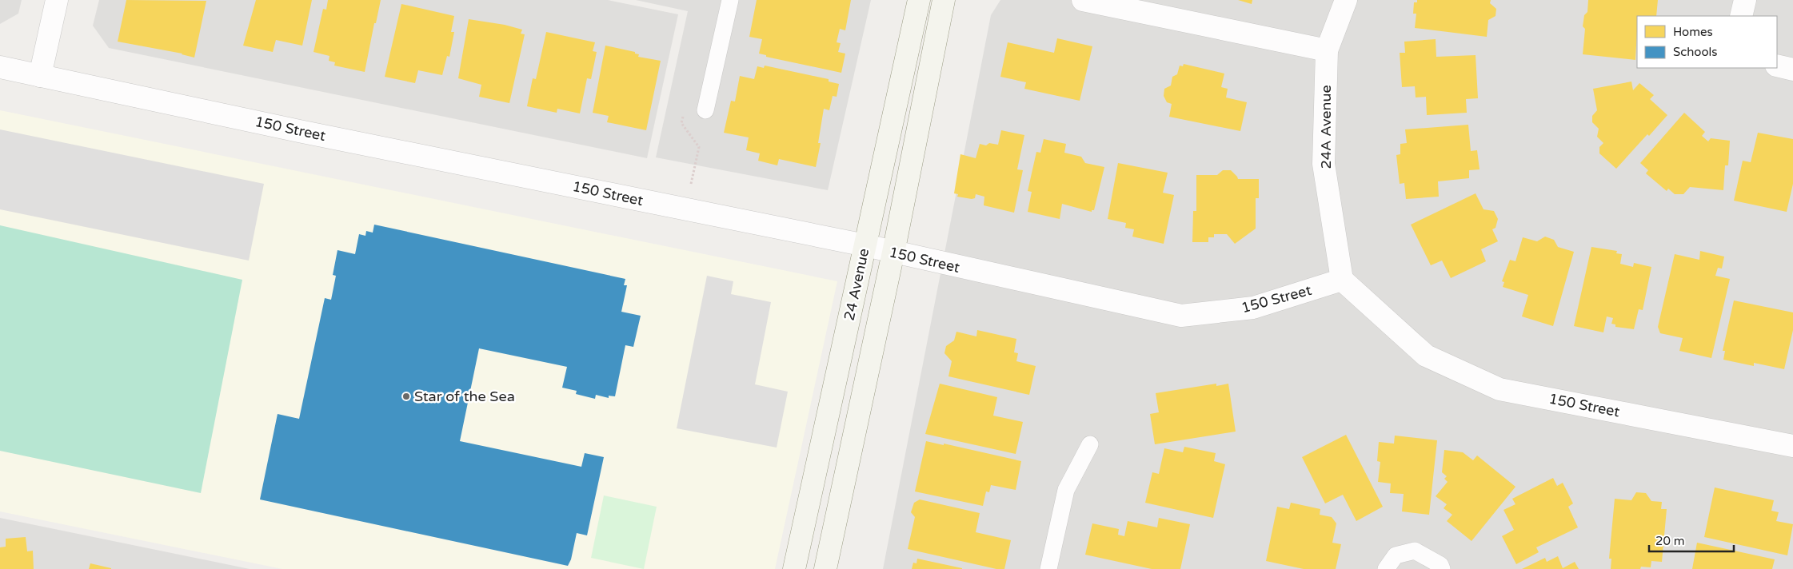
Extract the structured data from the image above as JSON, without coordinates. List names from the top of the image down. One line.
{"streets":{"main road":["24 Avenue"],"street":["24A Avenue","150 Street"]},"crossings":[["24A Avenue","150 Street"],["150 Street","24 Avenue"]],"places":["Star of the Sea"],"legend":["Homes","Schools"],"scale_bar":"20 m"}
